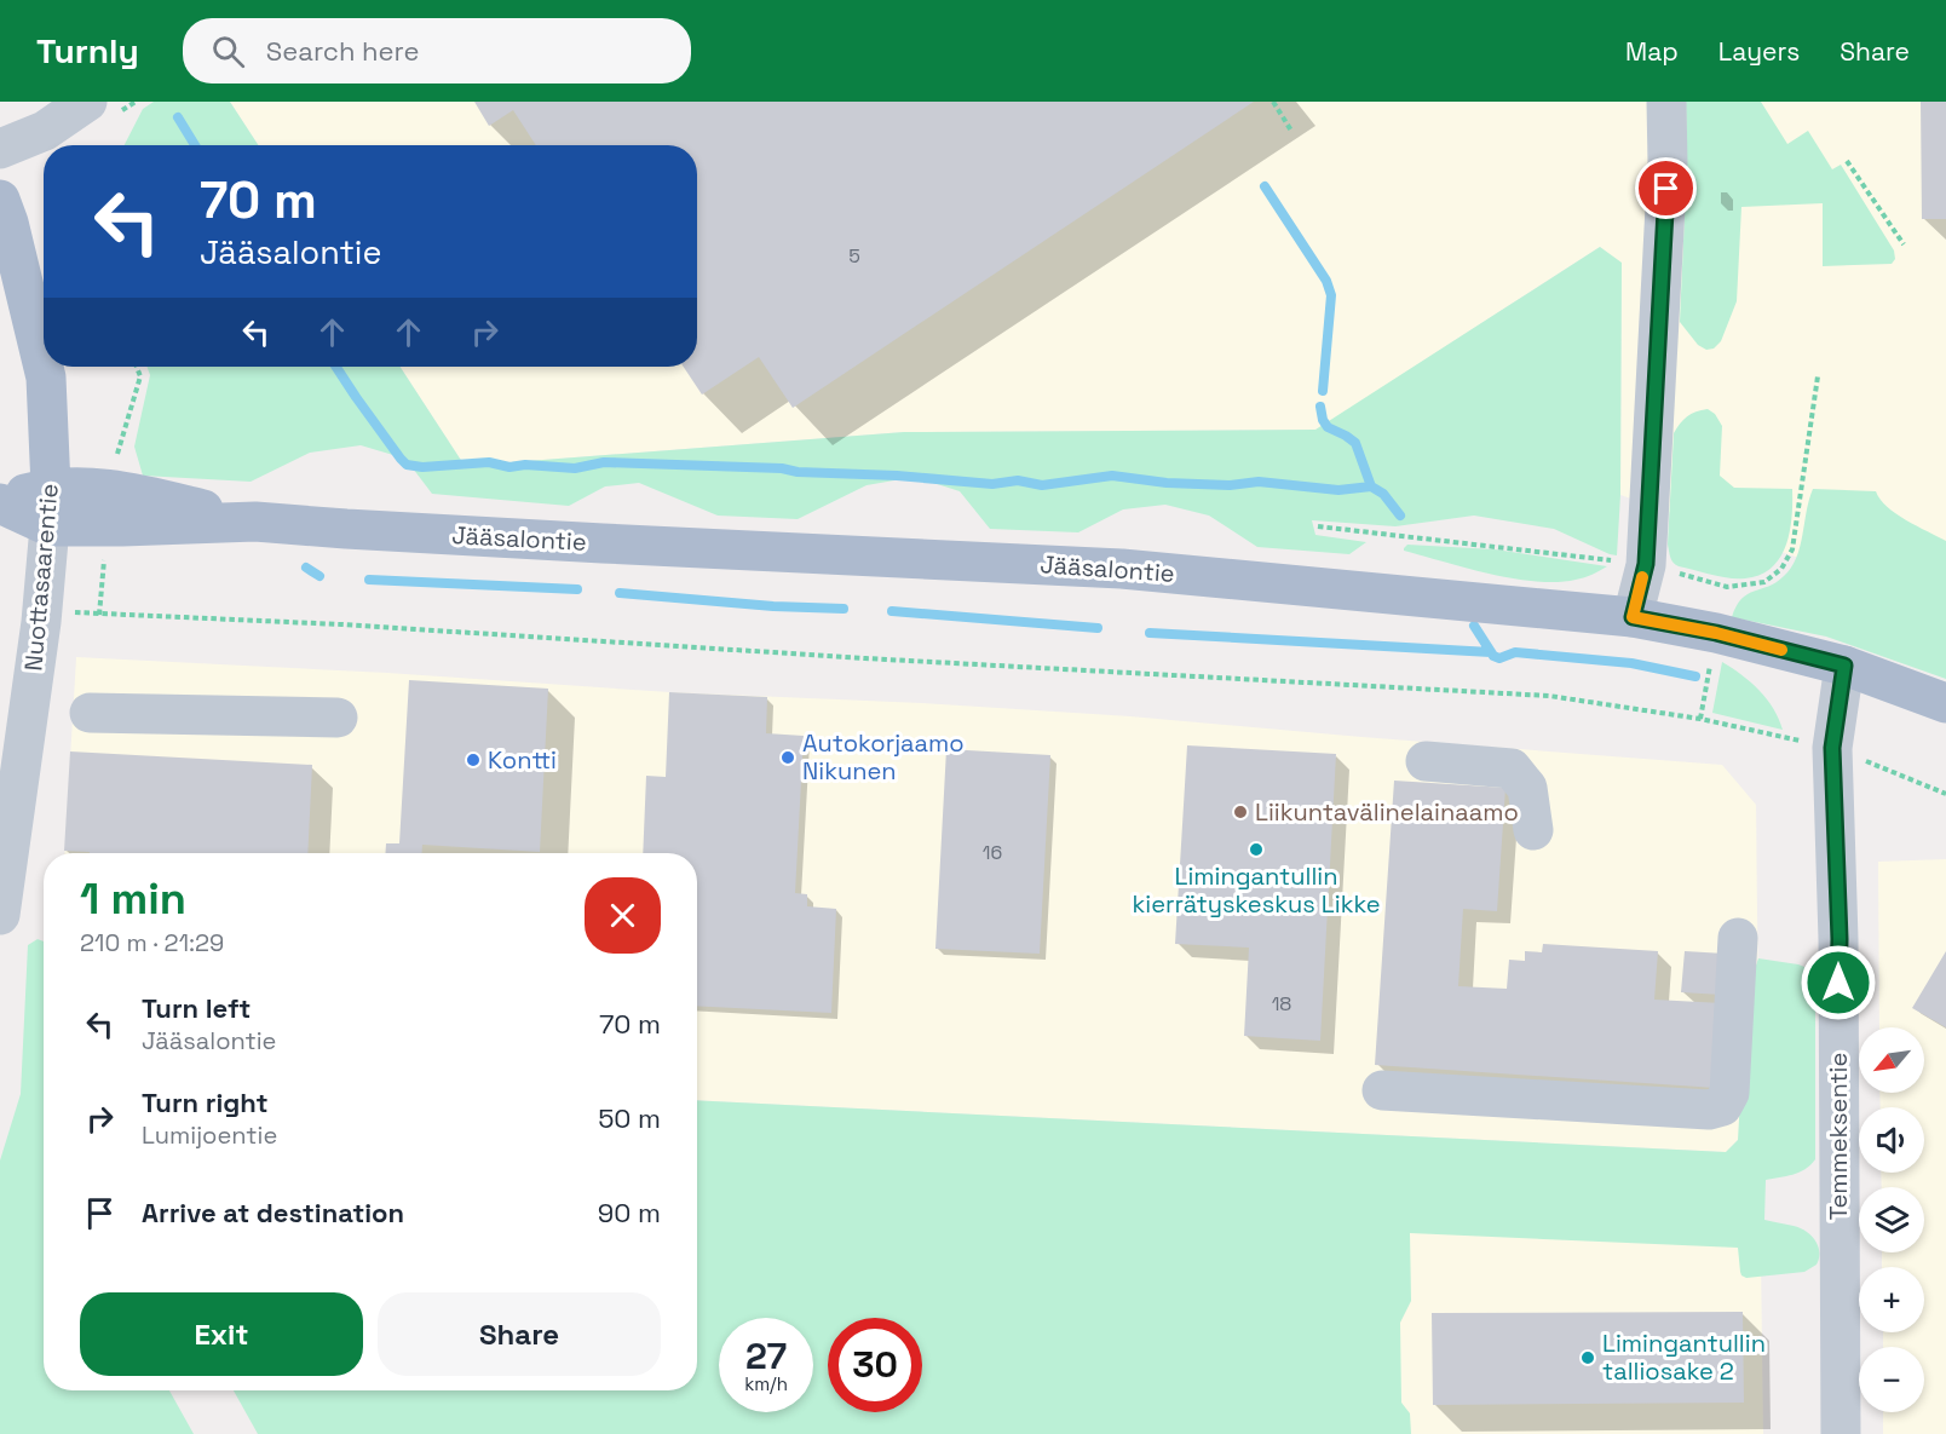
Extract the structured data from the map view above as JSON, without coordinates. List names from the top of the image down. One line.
{"streets":{"main road":["Jääsalontie","Nuottasaarentie"],"street":["Temmeksentie"]},"crossings":[["Jääsalontie","Nuottasaarentie"],["Jääsalontie","Temmeksentie"]],"places":["Autokorjaamo Nikunen","Kontti","Liikuntavälinelainaamo","Limingantullin kierrätyskeskus Likke","Limingantullin talliosake 2"],"house_numbers":["5","16","18"],"north":"bottom left","page":{"header":"Turnly","search":"Search here","nav":["Map","Layers","Share"],"turn":["70 m","Jääsalontie"],"heading":["1 min","210 m · 21:29"],"list":[{"name":"Turn left","note":"Jääsalontie","value":"70 m"},{"name":"Turn right","note":"Lumijoentie","value":"50 m"},{"name":"Arrive at destination","value":"90 m"}],"map_buttons":["+","−"],"buttons":["Exit","Share"],"speed":"27 km/h","limit":"30"}}
